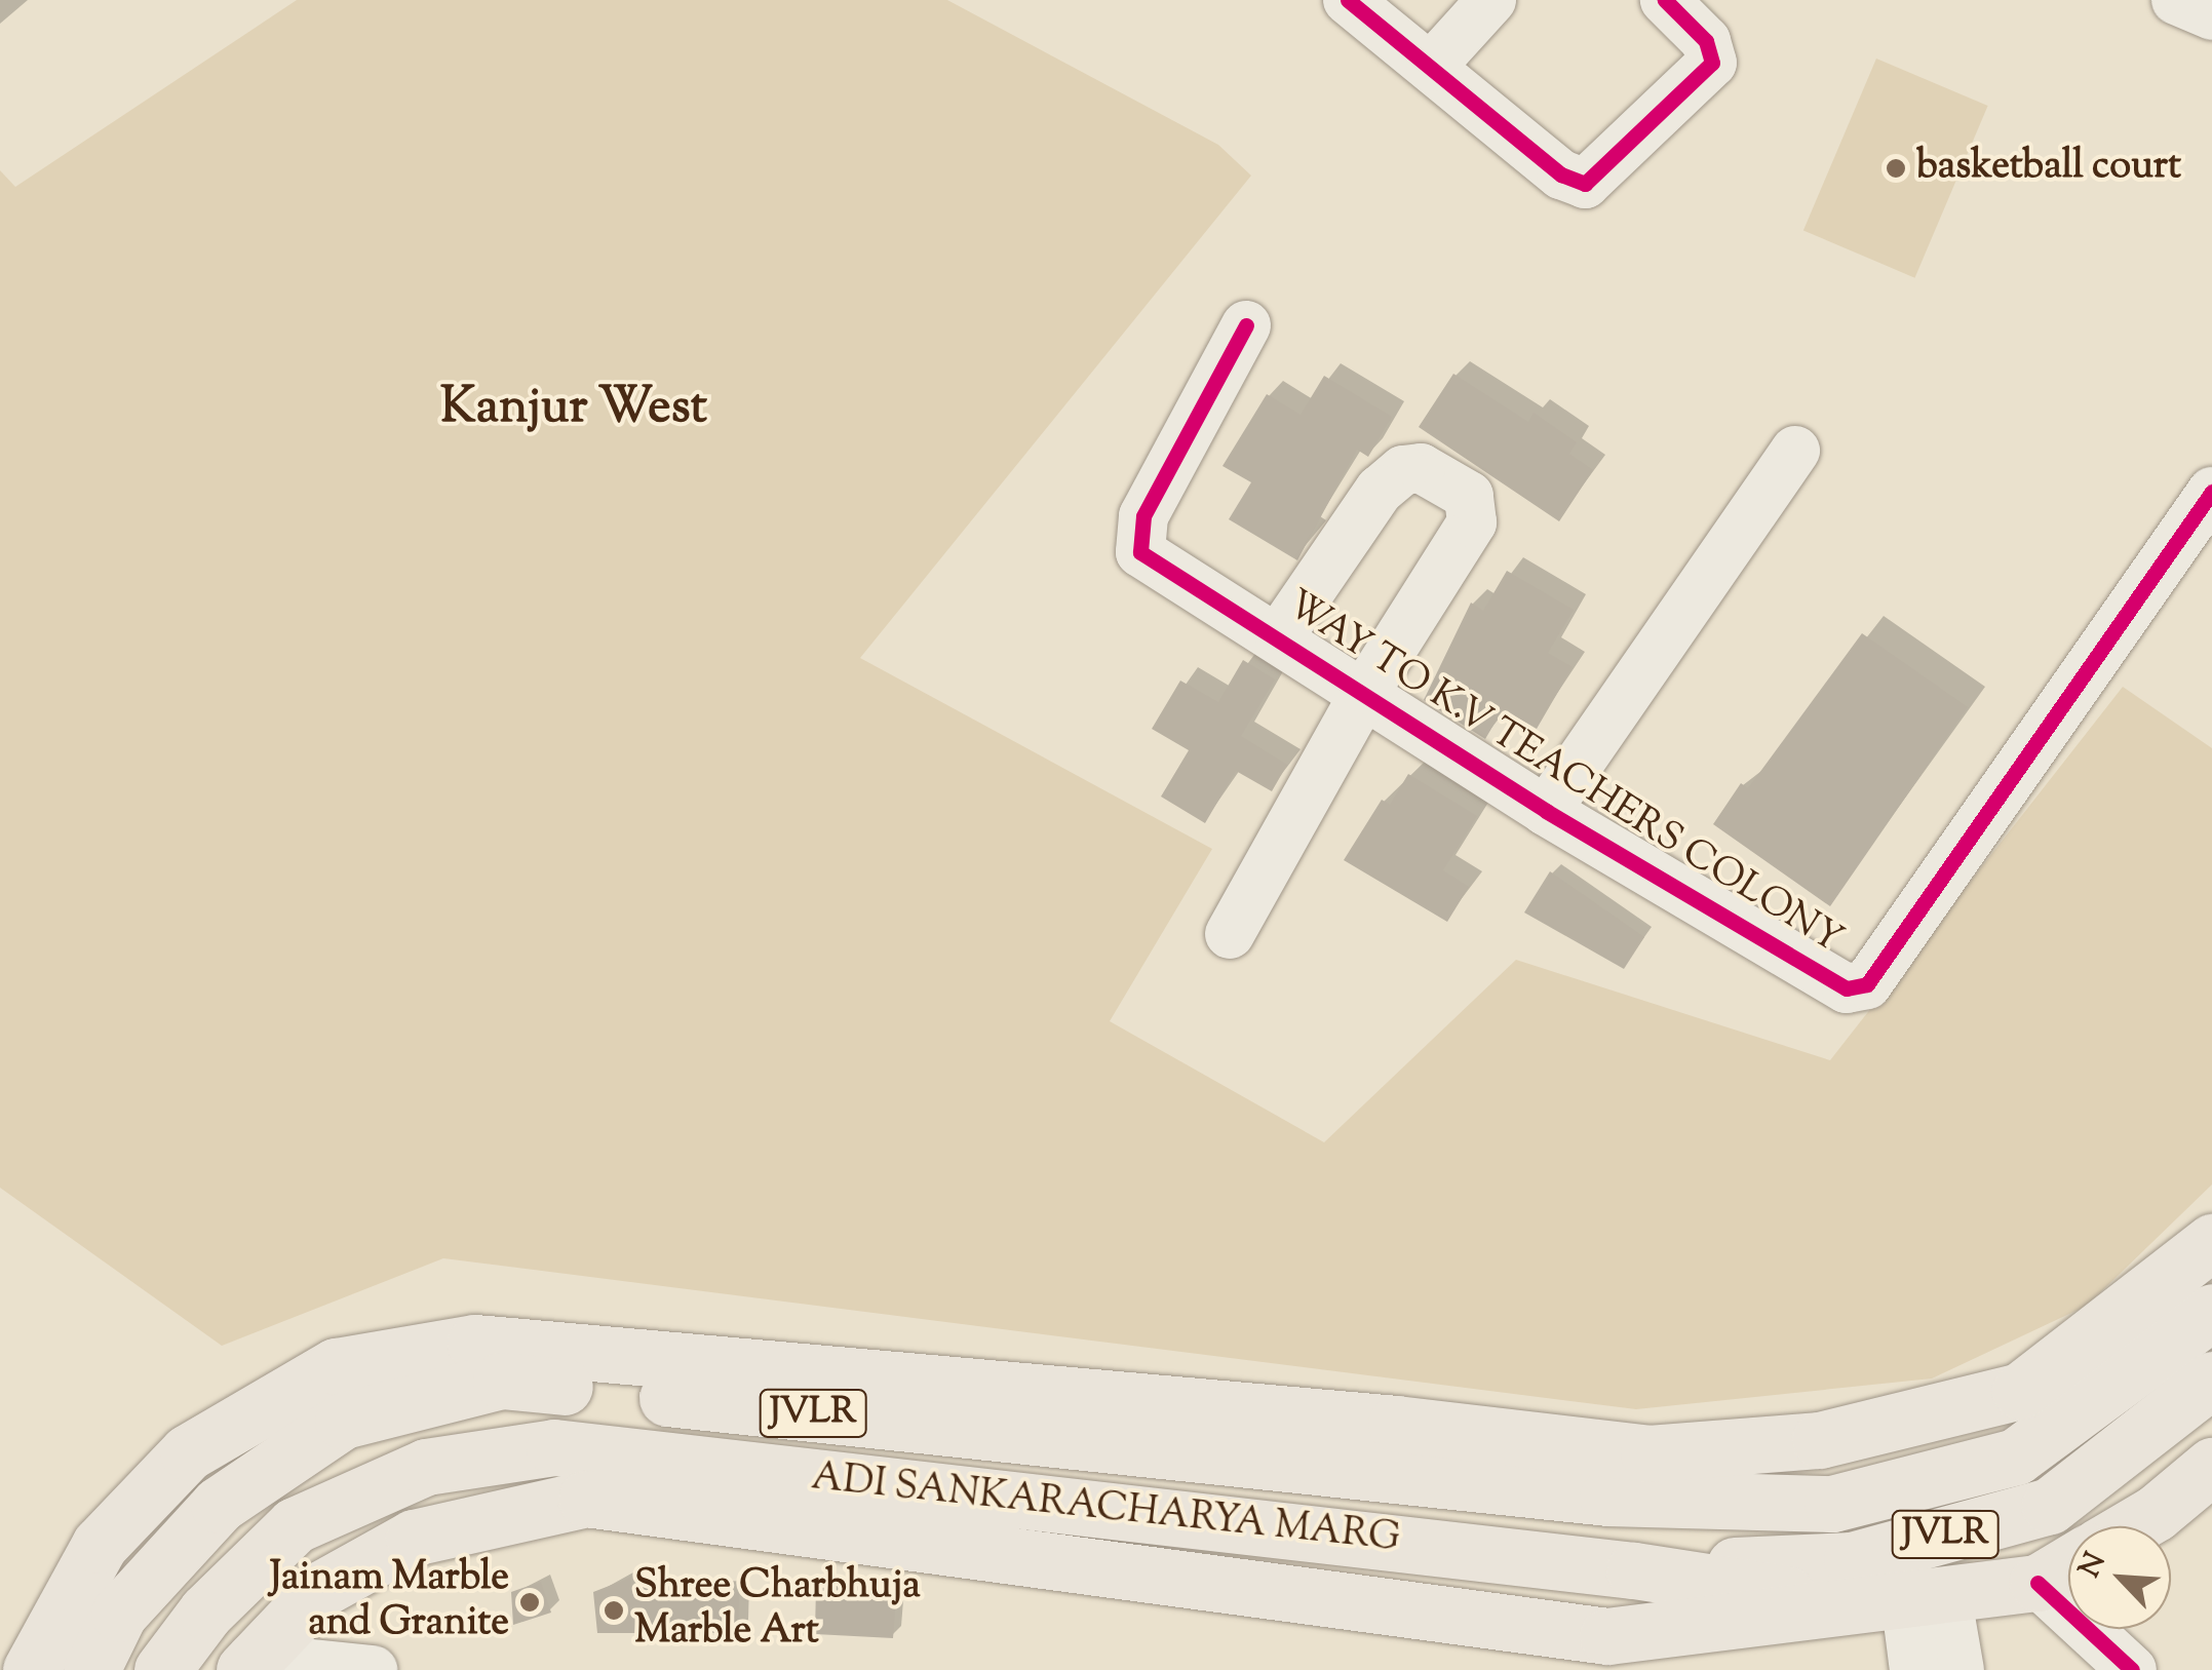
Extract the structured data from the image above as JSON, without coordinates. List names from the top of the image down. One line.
{"streets":{"main road":["JVLR","ADI SANKARACHARYA MARG"],"street":["WAY TO K.V TEACHERS COLONY"]},"crossings":[["JVLR","ADI SANKARACHARYA MARG"]],"districts":["Kanjur West"],"places":["basketball court","Jainam Marble and Granite","Shree Charbhuja Marble Art"],"north":"top left"}
